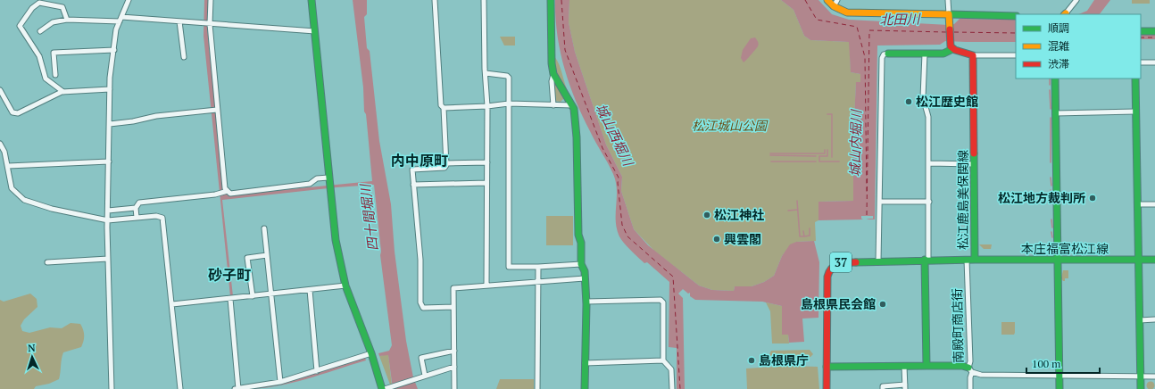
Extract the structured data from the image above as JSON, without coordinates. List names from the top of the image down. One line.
{"streets":{"street":["松江鹿島美保関線","本庄福富松江線","37","南殿町商店街"]},"crossings":[["松江鹿島美保関線","本庄福富松江線"],["松江鹿島美保関線","南殿町商店街"]],"districts":["内中原町","砂子町"],"water":["北田川","城山西堀川","城山内堀川","四十間堀川"],"parks":["松江城山公園"],"places":["松江歴史館","松江地方裁判所","松江神社","興雲閣","島根県民会館","島根県庁"],"legend":["順調","混雑","渋滞"],"scale_bar":"100 m","north":"top"}
